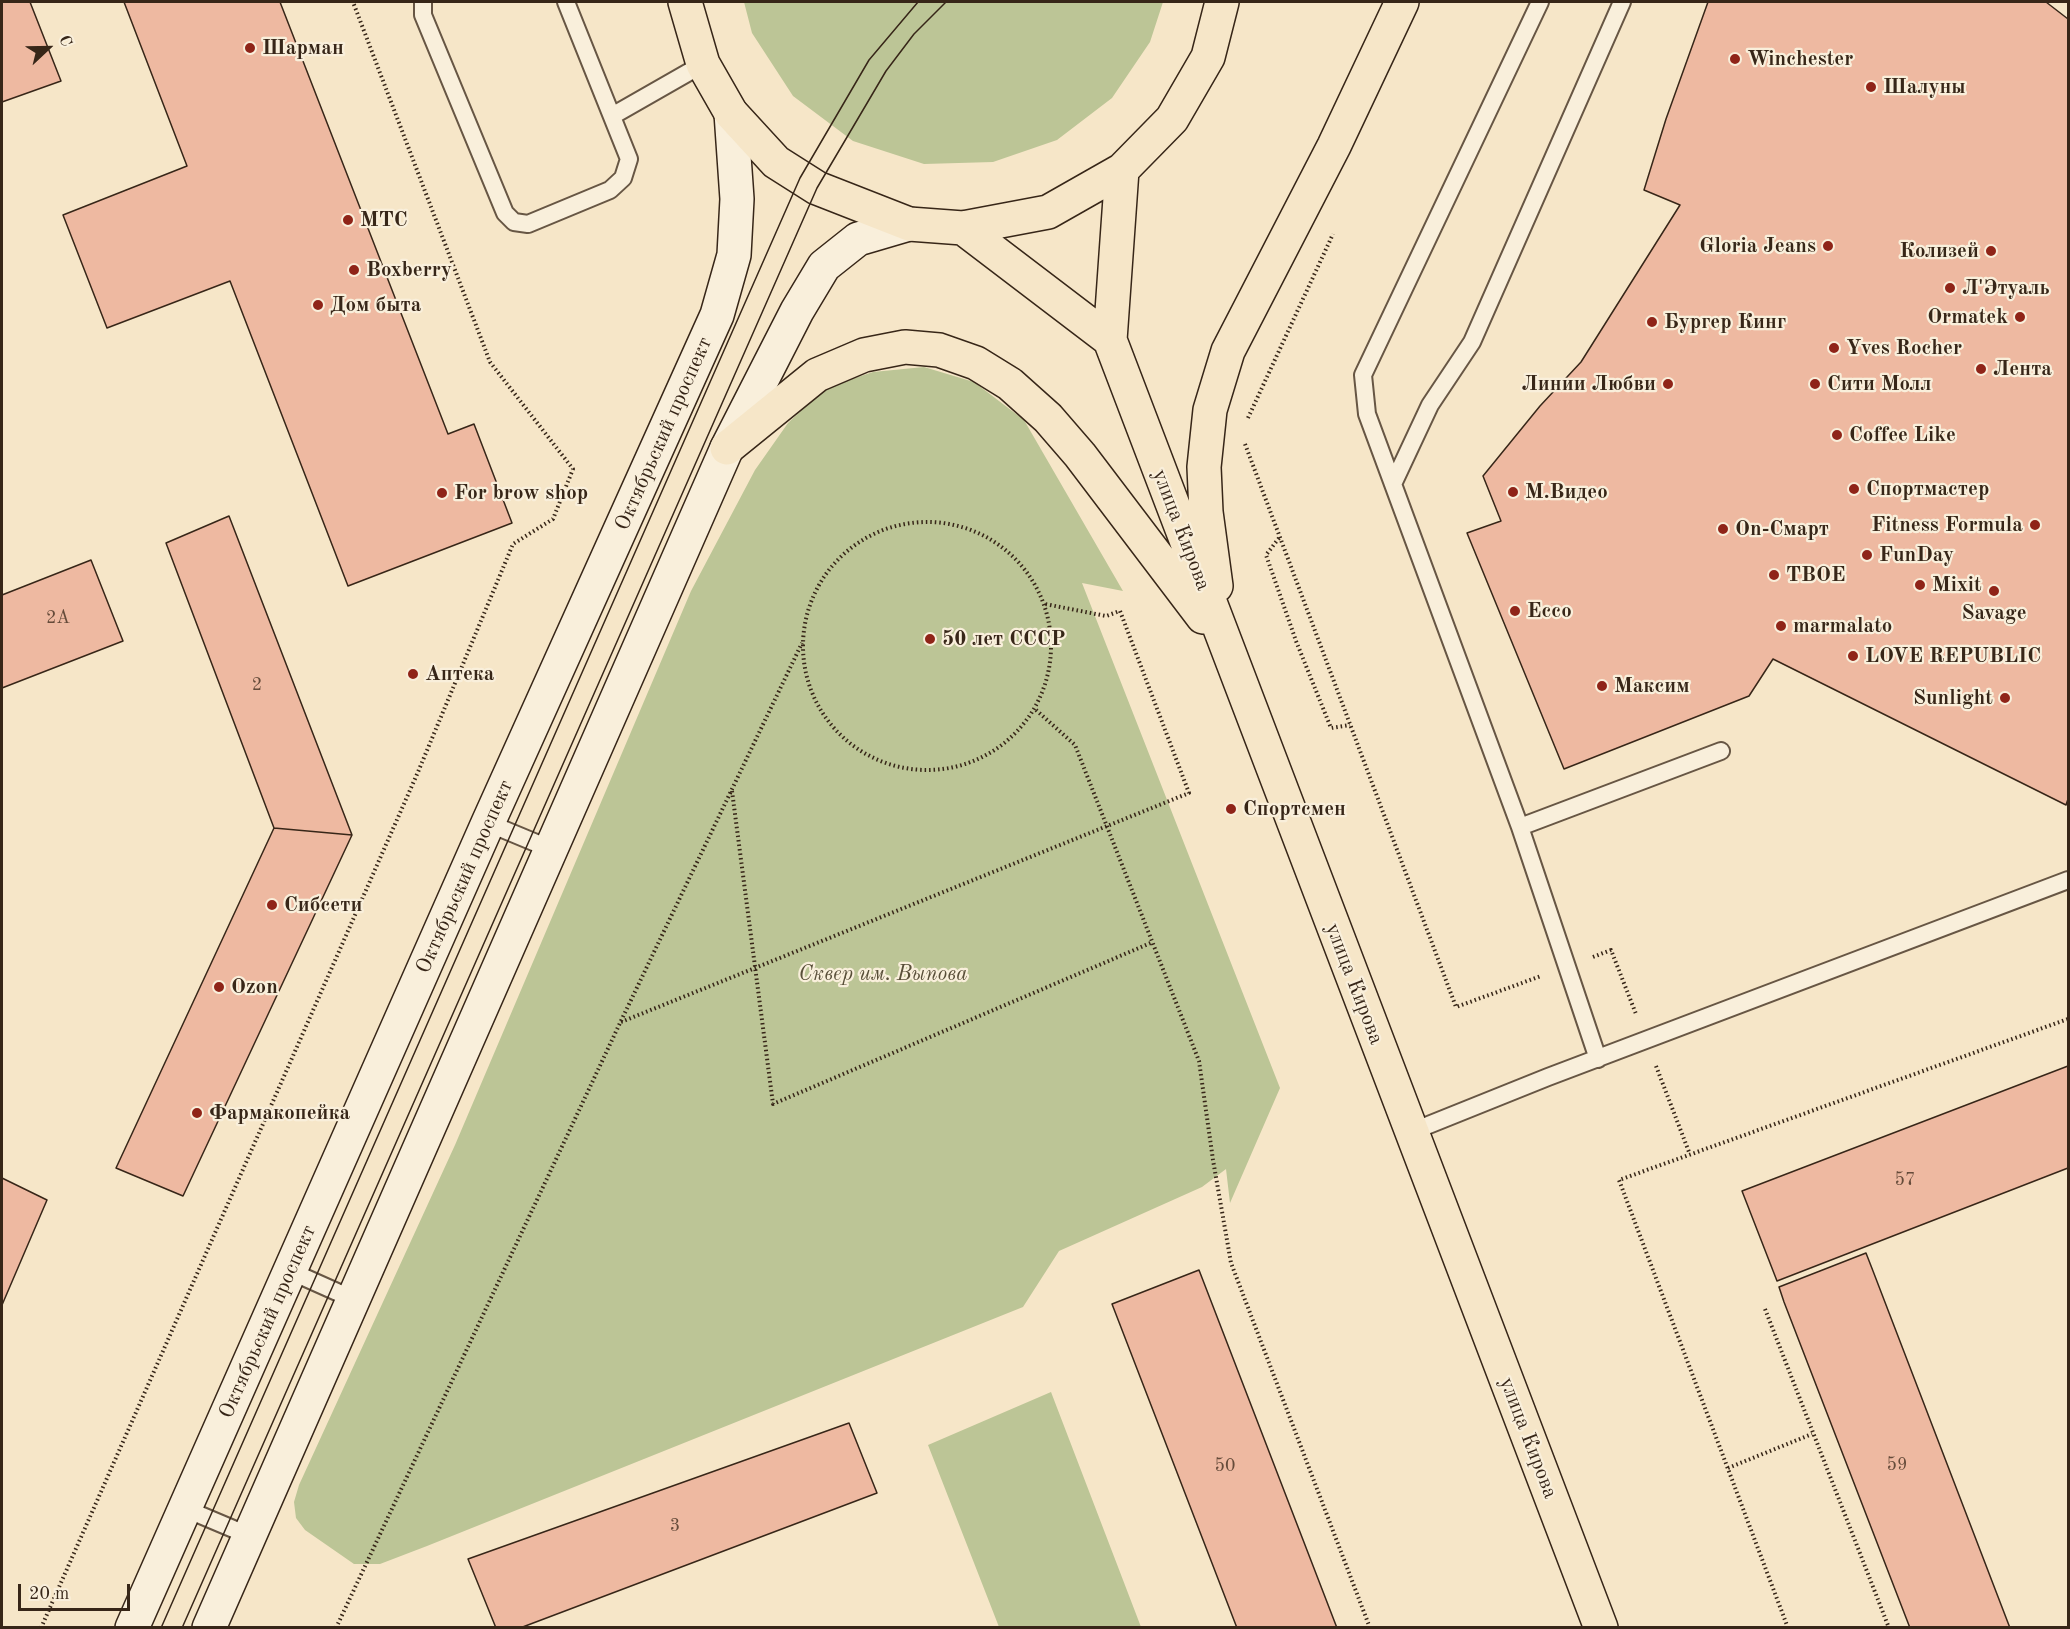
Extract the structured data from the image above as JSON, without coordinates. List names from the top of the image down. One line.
{"streets":{"main road":["Октябрьский проспект","улица Кирова"]},"parks":["Сквер им. Выпова"],"places":["Шарман","Winchester","Шалуны","МТС","Gloria Jeans","Колизей","Boxberry","Л'Этуаль","Дом быта","Ormatek","Бургер Кинг","Yves Rocher","Лента","Линии Любви","Сити Молл","Coffee Like","Спортмастер","М.Видео","For brow shop","Fitness Formula","On-Смарт","FunDay","ТВОЕ","Mixit","Savage","Ecco","marmalato","50 лет СССР","LOVE REPUBLIC","Аптека","Максим","Sunlight","Спортсмен","Сибсети","Ozon","Фармакопейка"],"house_numbers":["2А","2","57","59","50","3"],"scale_bar":"20 m","north":"right"}
